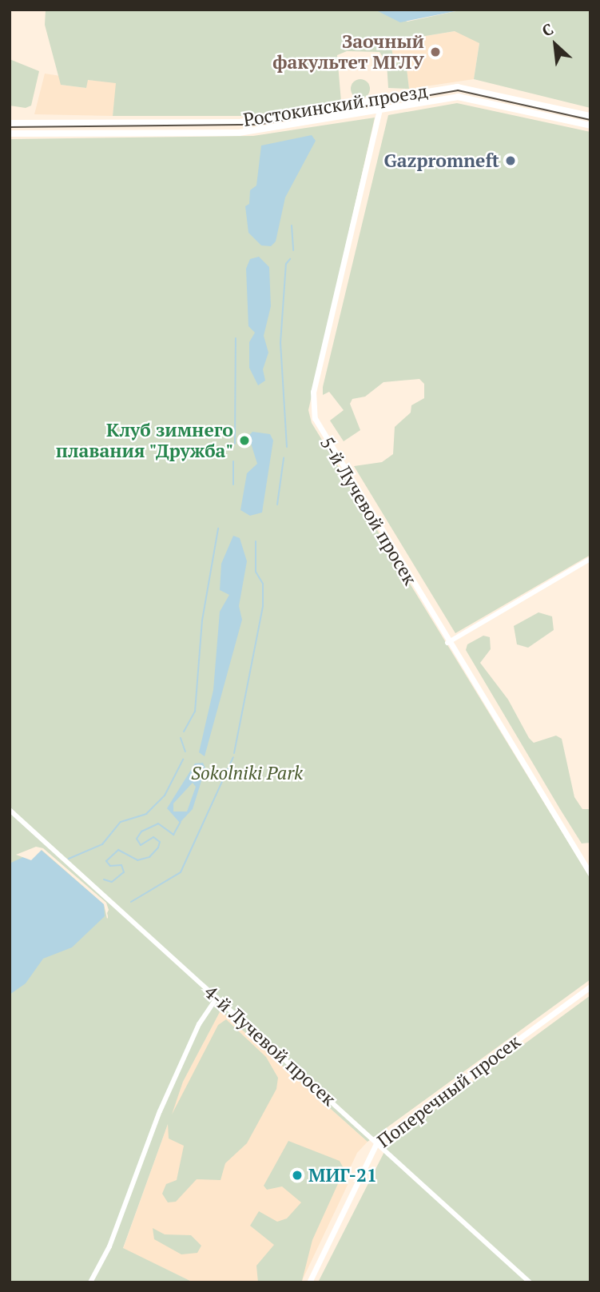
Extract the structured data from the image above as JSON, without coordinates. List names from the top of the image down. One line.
{"streets":{"main road":["Ростокинский проезд"],"street":["5-й Лучевой просек","4-й Лучевой просек","Поперечный просек"]},"crossings":[["Ростокинский проезд","5-й Лучевой просек"],["4-й Лучевой просек","Поперечный просек"]],"parks":["Sokolniki Park"],"places":["Заочный факультет МГЛУ","Gazpromneft","Клуб зимнего плавания \"Дружба\"","МИГ-21"],"north":"top left"}
